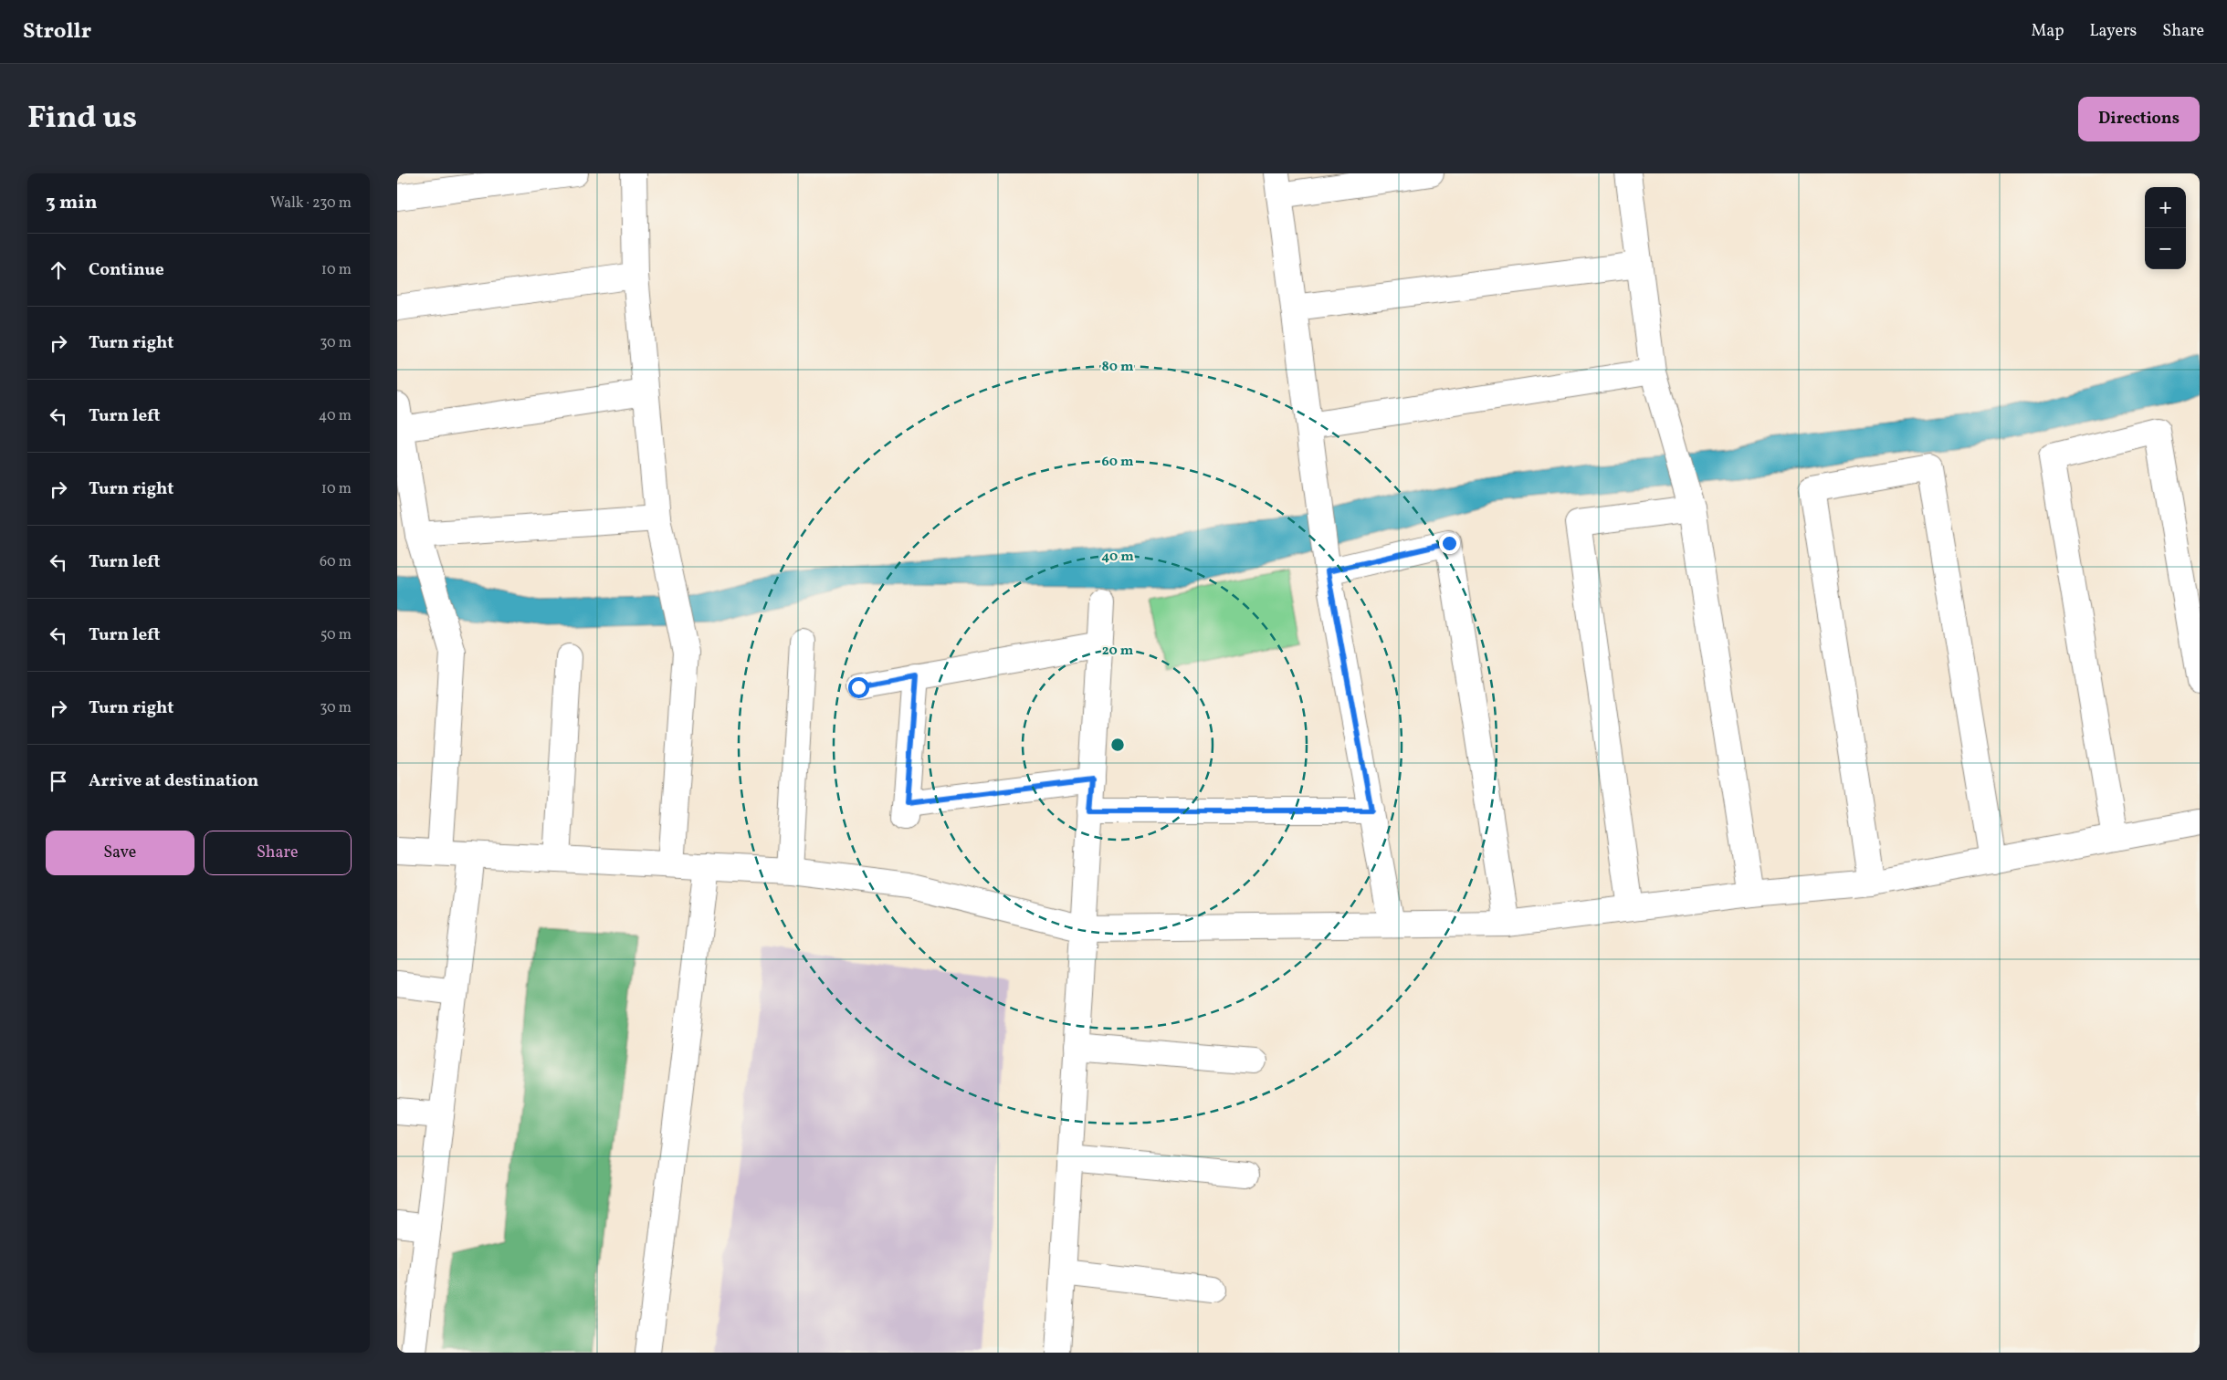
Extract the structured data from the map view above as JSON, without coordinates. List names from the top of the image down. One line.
{"page":{"header":"Strollr","nav":["Map","Layers","Share"],"title":"Find us","buttons":["Directions",["Save","Share"]],"heading":["3 min","Walk · 230 m"],"map_buttons":["+","−"],"list":[["Continue","10 m"],["Turn right","30 m"],["Turn left","40 m"],["Turn right","10 m"],["Turn left","60 m"],["Turn left","50 m"],["Turn right","30 m"],"Arrive at destination"]},"rings":["80 m","60 m","40 m","20 m"]}
